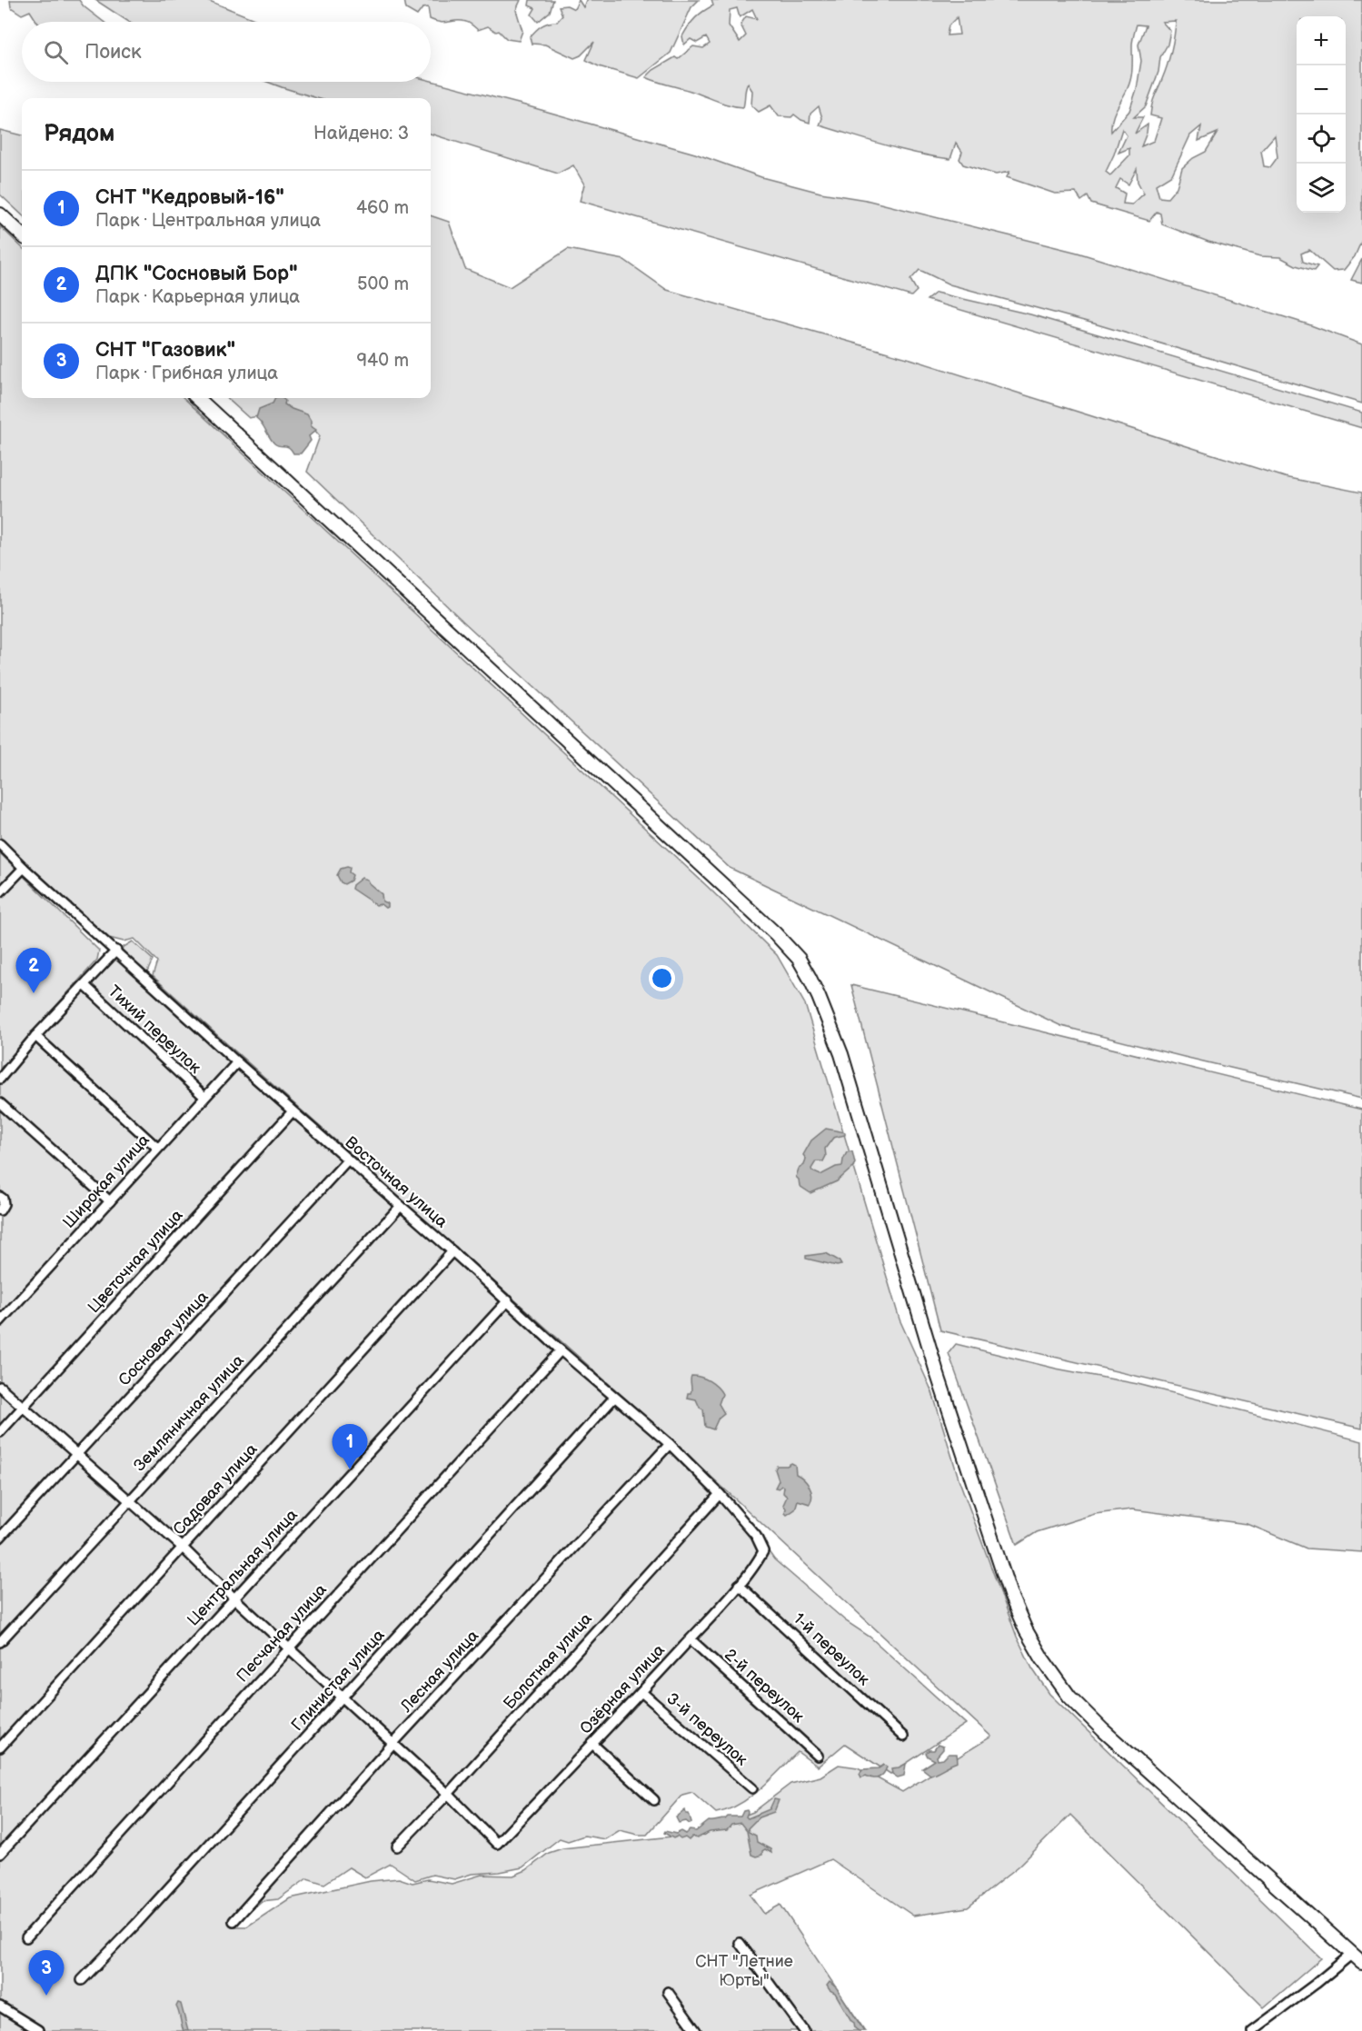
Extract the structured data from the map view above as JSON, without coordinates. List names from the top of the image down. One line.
{"streets":{"street":["Тихий переулок","Широкая улица","Восточная улица","Цветочная улица","Сосновая улица","Земляничная улица","Садовая улица","Центральная улица","Песчаная улица","1-й переулок","Болотная улица","Лесная улица","Глинистая улица","2-й переулок","Озёрная улица","3-й переулок"]},"crossings":[["Тихий переулок","Широкая улица"],["Широкая улица","Восточная улица"],["Восточная улица","Цветочная улица"],["Восточная улица","Сосновая улица"],["Восточная улица","Земляничная улица"],["Восточная улица","Садовая улица"],["Восточная улица","Центральная улица"],["Восточная улица","Песчаная улица"],["Восточная улица","Болотная улица"],["Восточная улица","Лесная улица"],["Восточная улица","Глинистая улица"],["Восточная улица","Озёрная улица"],["1-й переулок","Озёрная улица"],["Болотная улица","Озёрная улица"],["2-й переулок","Озёрная улица"],["Озёрная улица","3-й переулок"]],"parks":["СНТ \"Летние Юрты\""],"page":{"map_buttons":["+","−"],"search":"Поиск","heading":["Рядом","Найдено: 3"],"list":[{"mark":"1","name":"СНТ \"Кедровый-16\"","note":"Парк · Центральная улица","value":"460 m"},{"mark":"2","name":"ДПК \"Сосновый Бор\"","note":"Парк · Карьерная улица","value":"500 m"},{"mark":"3","name":"СНТ \"Газовик\"","note":"Парк · Грибная улица","value":"940 m"}],"pins":["2","1","3"]}}
